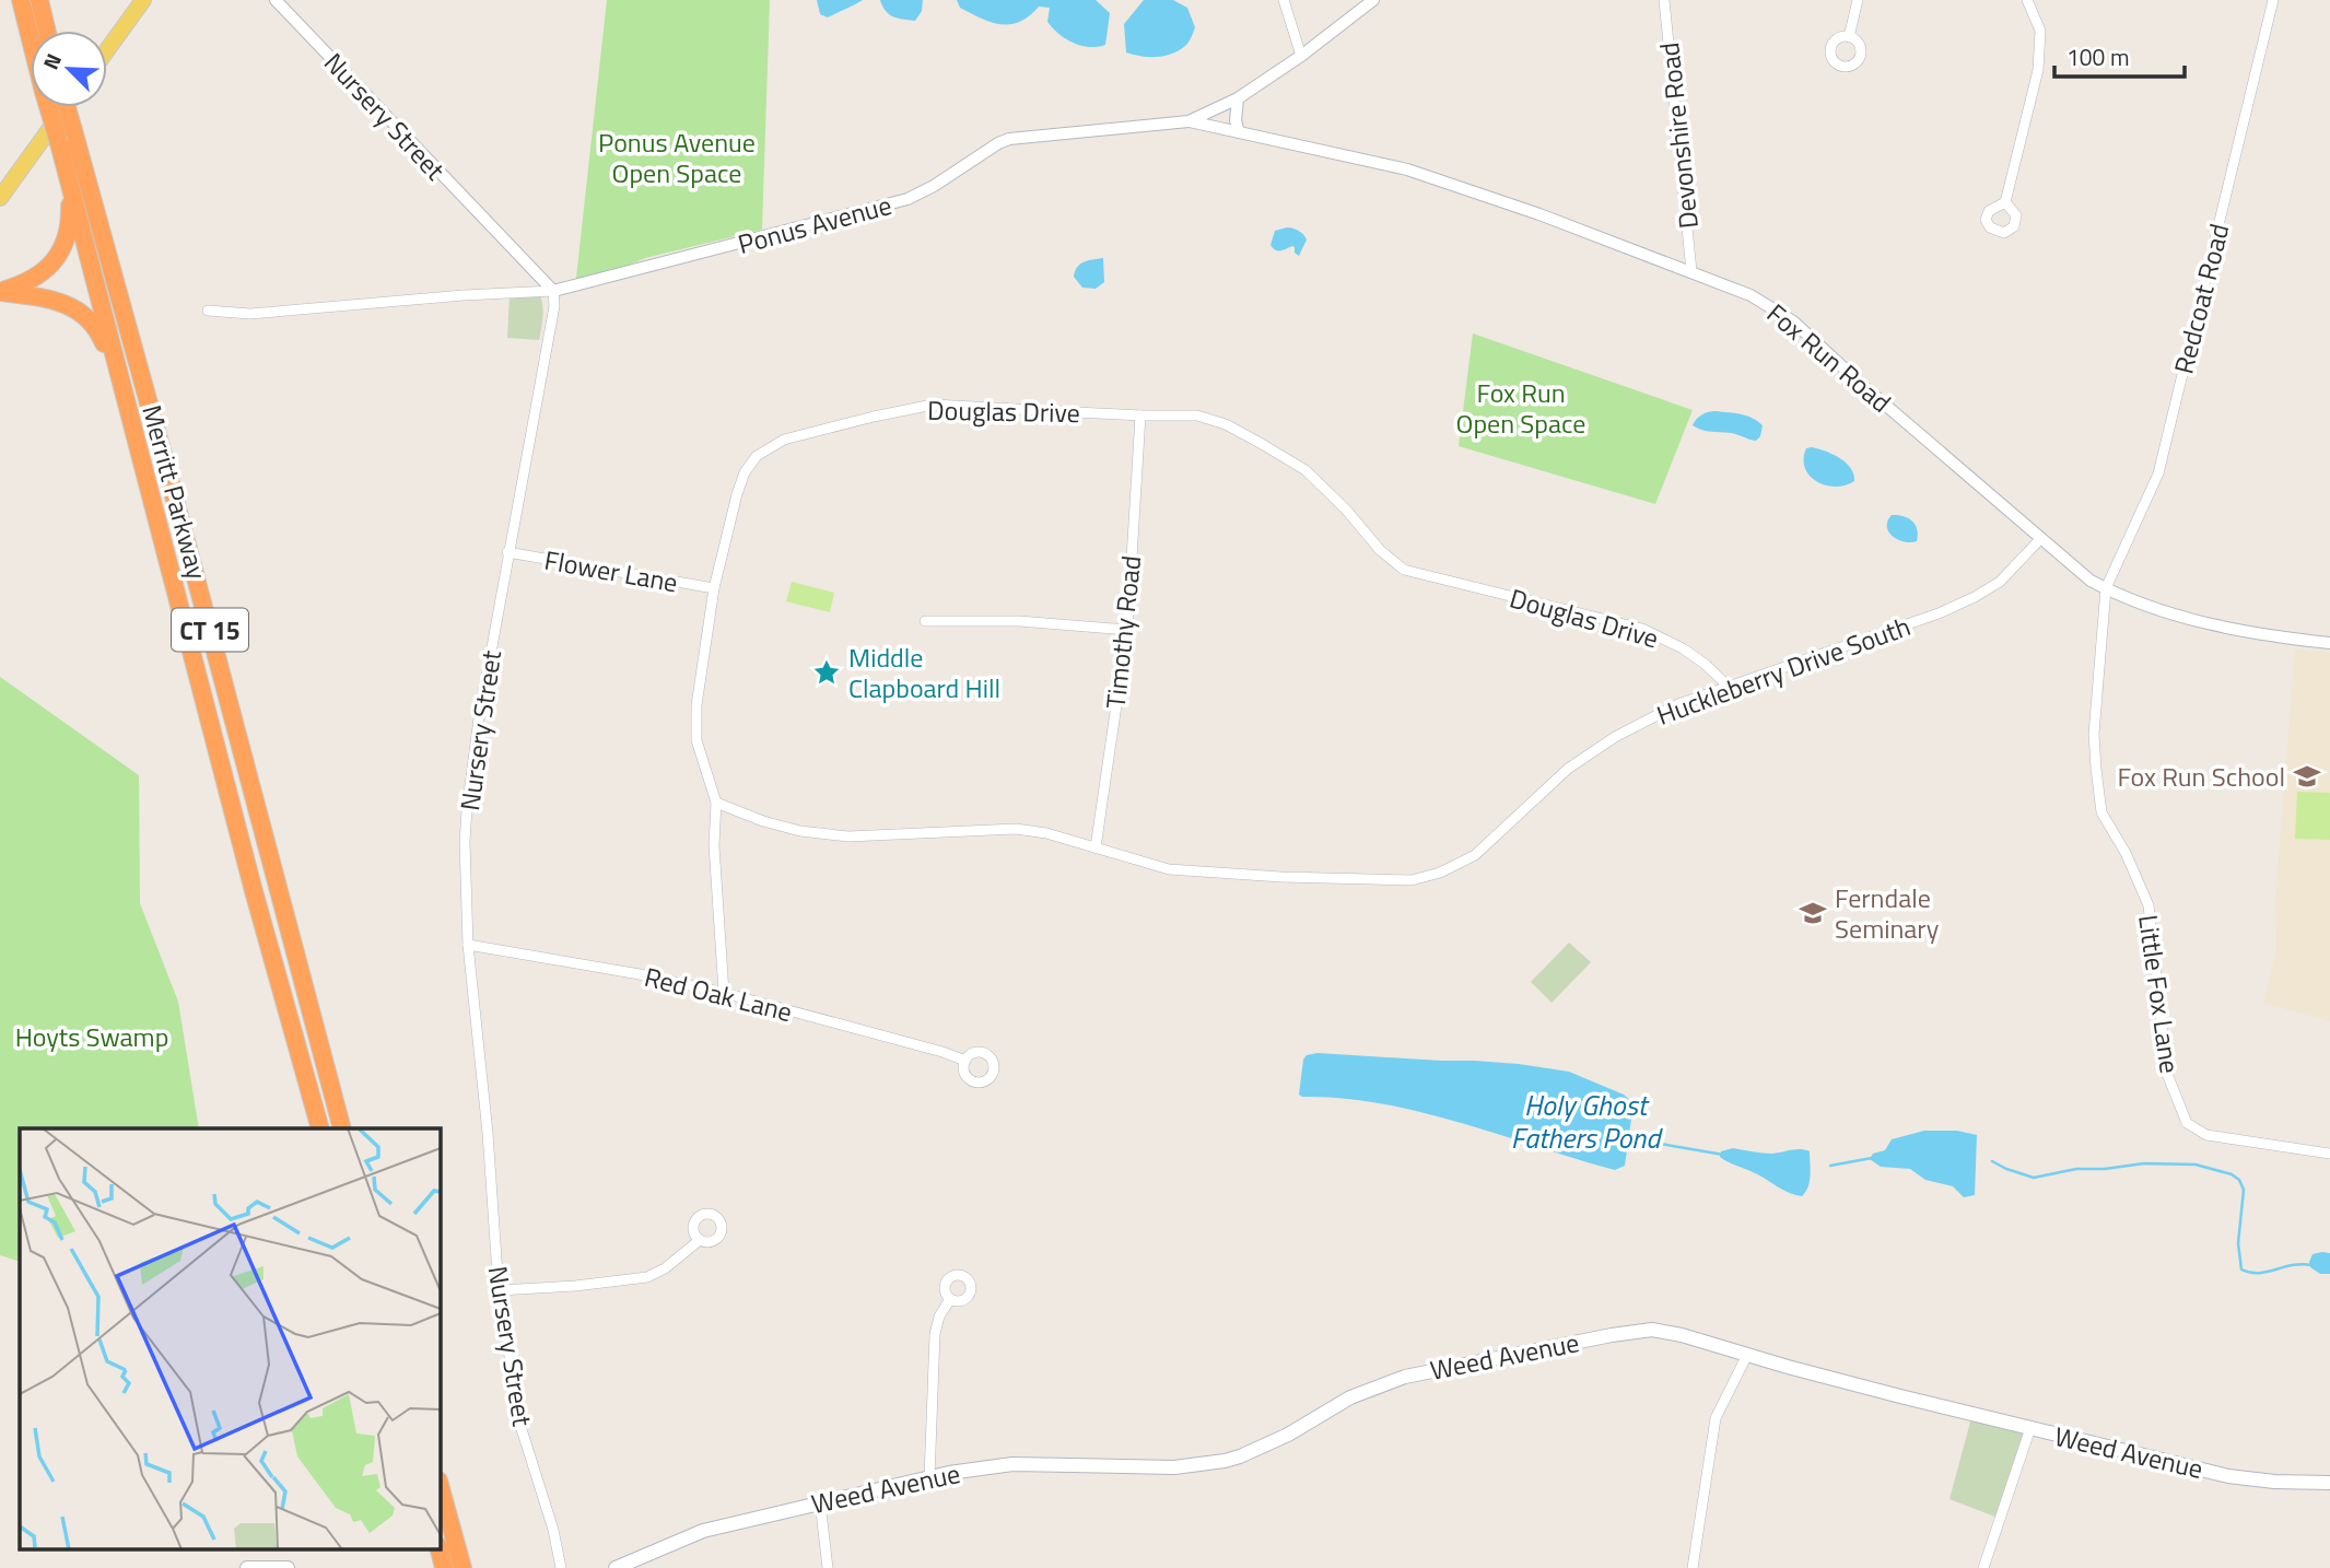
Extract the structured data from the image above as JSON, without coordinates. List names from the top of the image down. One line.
{"streets":{"highway":["Merritt Parkway","CT 15"],"main road":["Weed Avenue"],"street":["Nursery Street","Devonshire Road","Ponus Avenue","Redcoat Road","Fox Run Road","Douglas Drive","Flower Lane","Timothy Road","Huckleberry Drive South","Red Oak Lane","Little Fox Lane"]},"crossings":[["Nursery Street","Ponus Avenue"],["Nursery Street","Flower Lane"],["Nursery Street","Red Oak Lane"],["Devonshire Road","Fox Run Road"],["Ponus Avenue","Fox Run Road"],["Redcoat Road","Fox Run Road"],["Redcoat Road","Little Fox Lane"],["Fox Run Road","Huckleberry Drive South"],["Fox Run Road","Little Fox Lane"],["Douglas Drive","Flower Lane"],["Douglas Drive","Timothy Road"],["Douglas Drive","Huckleberry Drive South"],["Douglas Drive","Red Oak Lane"],["Timothy Road","Huckleberry Drive South"]],"water":["Holy Ghost Fathers Pond"],"parks":["Ponus Avenue Open Space","Fox Run Open Space","Hoyts Swamp"],"places":{"place":["Middle Clapboard Hill"],"school or university":["Fox Run School","Ferndale Seminary"]},"scale_bar":"100 m","north":"top left"}
